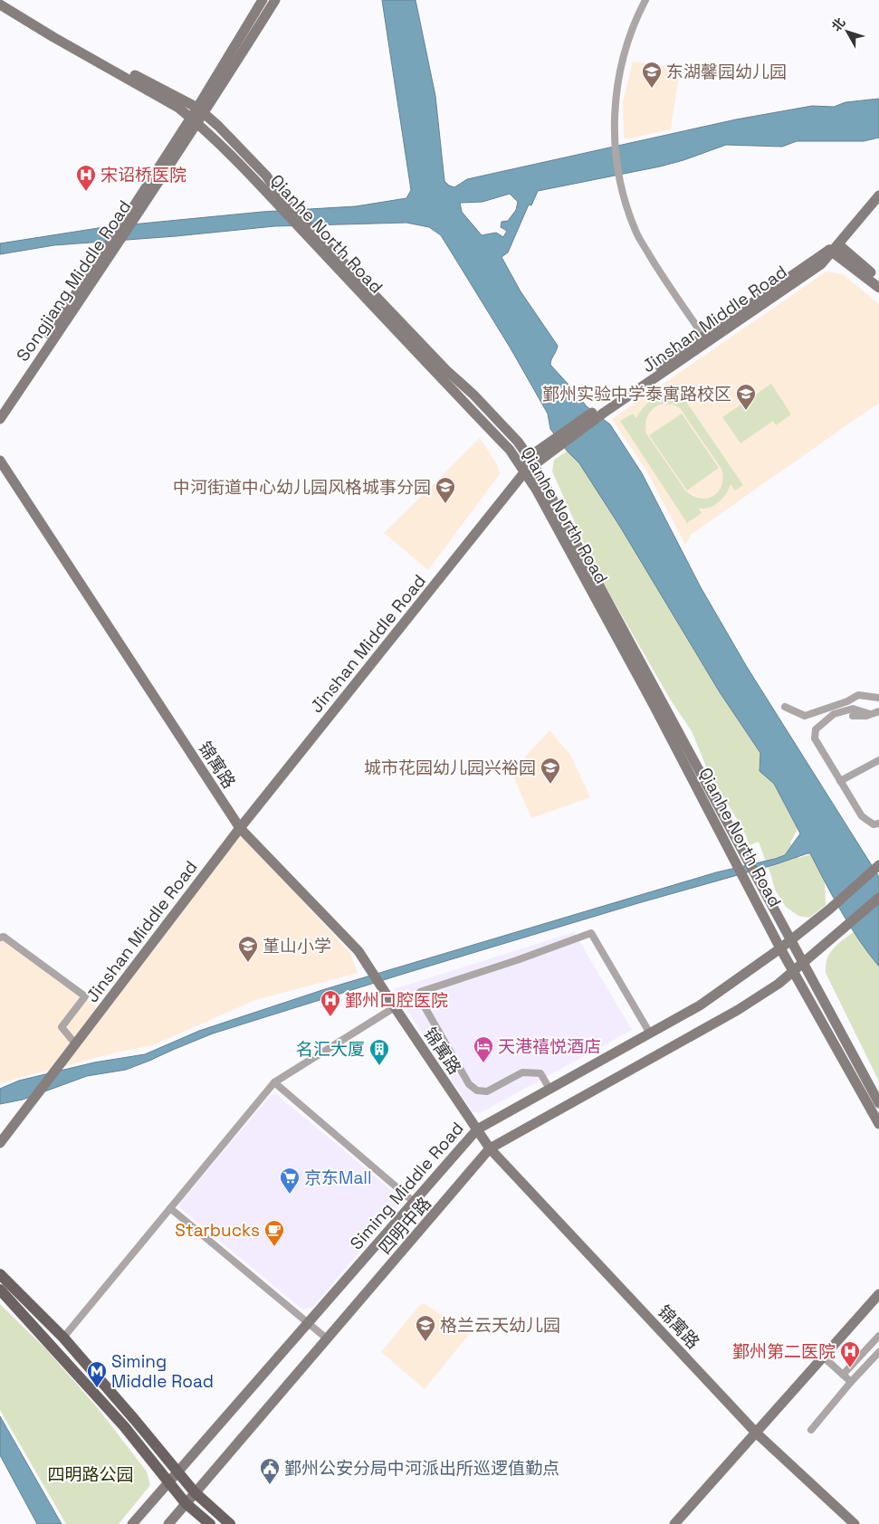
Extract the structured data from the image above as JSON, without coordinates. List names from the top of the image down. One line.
{"streets":{"main road":["Qianhe North Road","Songjiang Middle Road","Jinshan Middle Road","锦寓路","Siming Middle Road","四明中路"]},"crossings":[["Qianhe North Road","Songjiang Middle Road"],["Qianhe North Road","Jinshan Middle Road"],["Qianhe North Road","Siming Middle Road"],["Qianhe North Road","四明中路"],["Jinshan Middle Road","锦寓路"],["锦寓路","Siming Middle Road"],["锦寓路","四明中路"]],"parks":["四明路公园"],"places":{"school or university":["东湖馨园幼儿园","鄞州实验中学泰寓路校区","中河街道中心幼儿园风格城事分园","城市花园幼儿园兴裕园","堇山小学","格兰云天幼儿园"],"hospital":["宋诏桥医院","鄞州口腔医院","鄞州第二医院"],"hotel":["天港禧悦酒店"],"building":["名汇大厦"],"supermarket":["京东Mall"],"cafe":["Starbucks"],"metro station":["Siming Middle Road"],"public building":["鄞州公安分局中河派出所巡逻值勤点"]},"north":"top left"}
